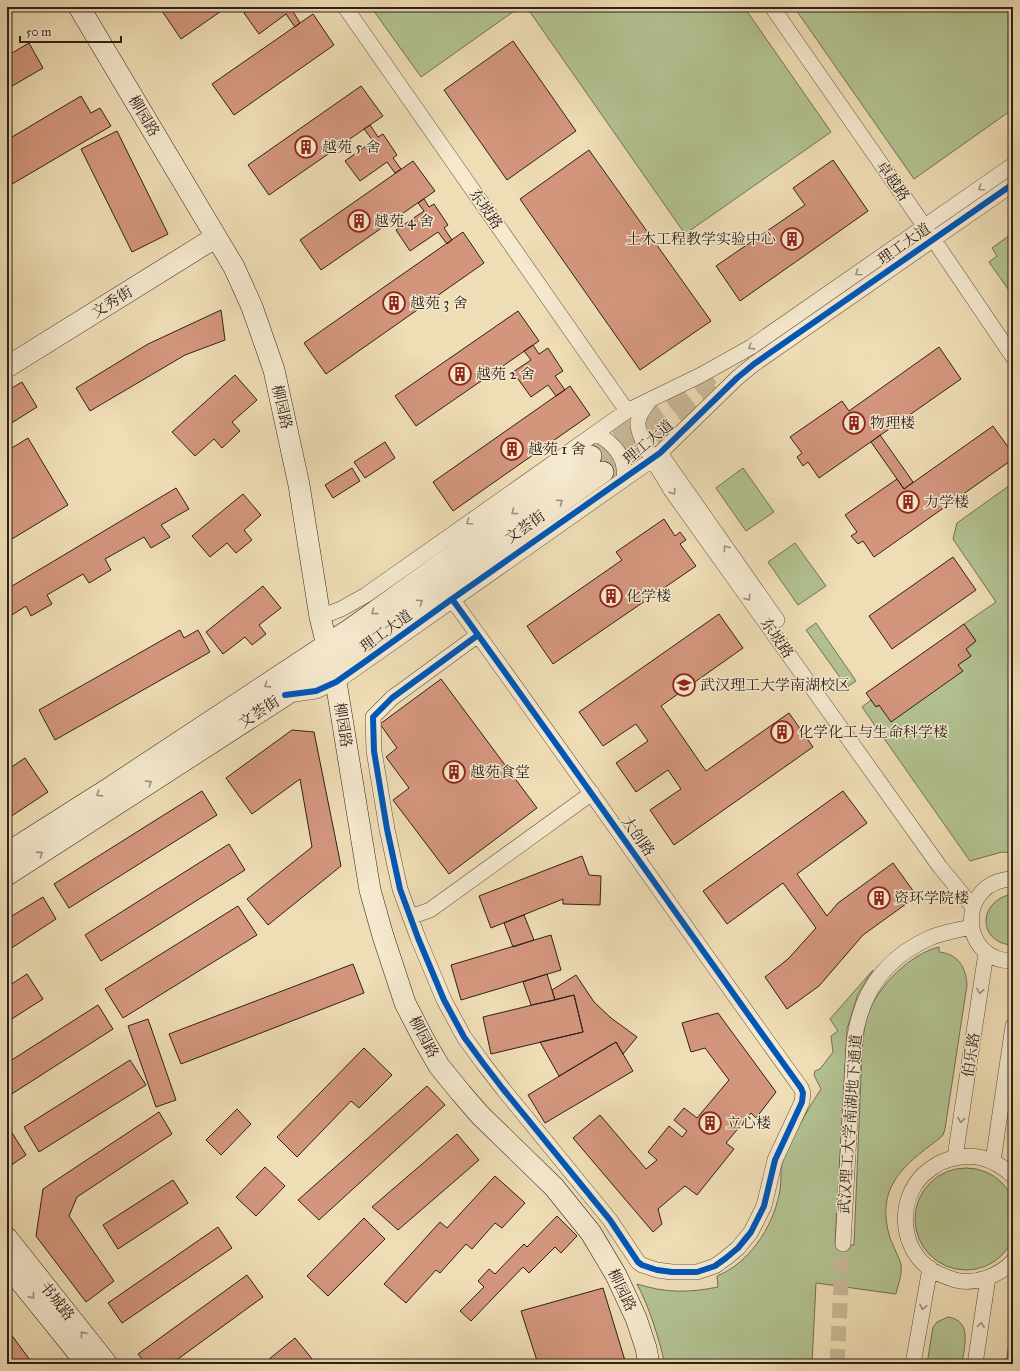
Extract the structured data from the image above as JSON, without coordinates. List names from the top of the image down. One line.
{"streets":{"street":["柳园路","卓越路","东坡路","理工大道","文秀街","文荟街","大创路","伯乐路","武汉理工大学南湖地下通道","书城路"]},"crossings":[["柳园路","理工大道"],["柳园路","文秀街"],["柳园路","文荟街"],["卓越路","理工大道"],["东坡路","理工大道"],["理工大道","文荟街"],["理工大道","大创路"]],"places":{"building":["越苑 5 舍","越苑 4 舍","土木工程教学实验中心","越苑 3 舍","越苑 2 舍","物理楼","越苑 1 舍","力学楼","化学楼","化学化工与生命科学楼","越苑食堂","资环学院楼","立心楼"],"school or university":["武汉理工大学南湖校区"]},"scale_bar":"50 m"}
